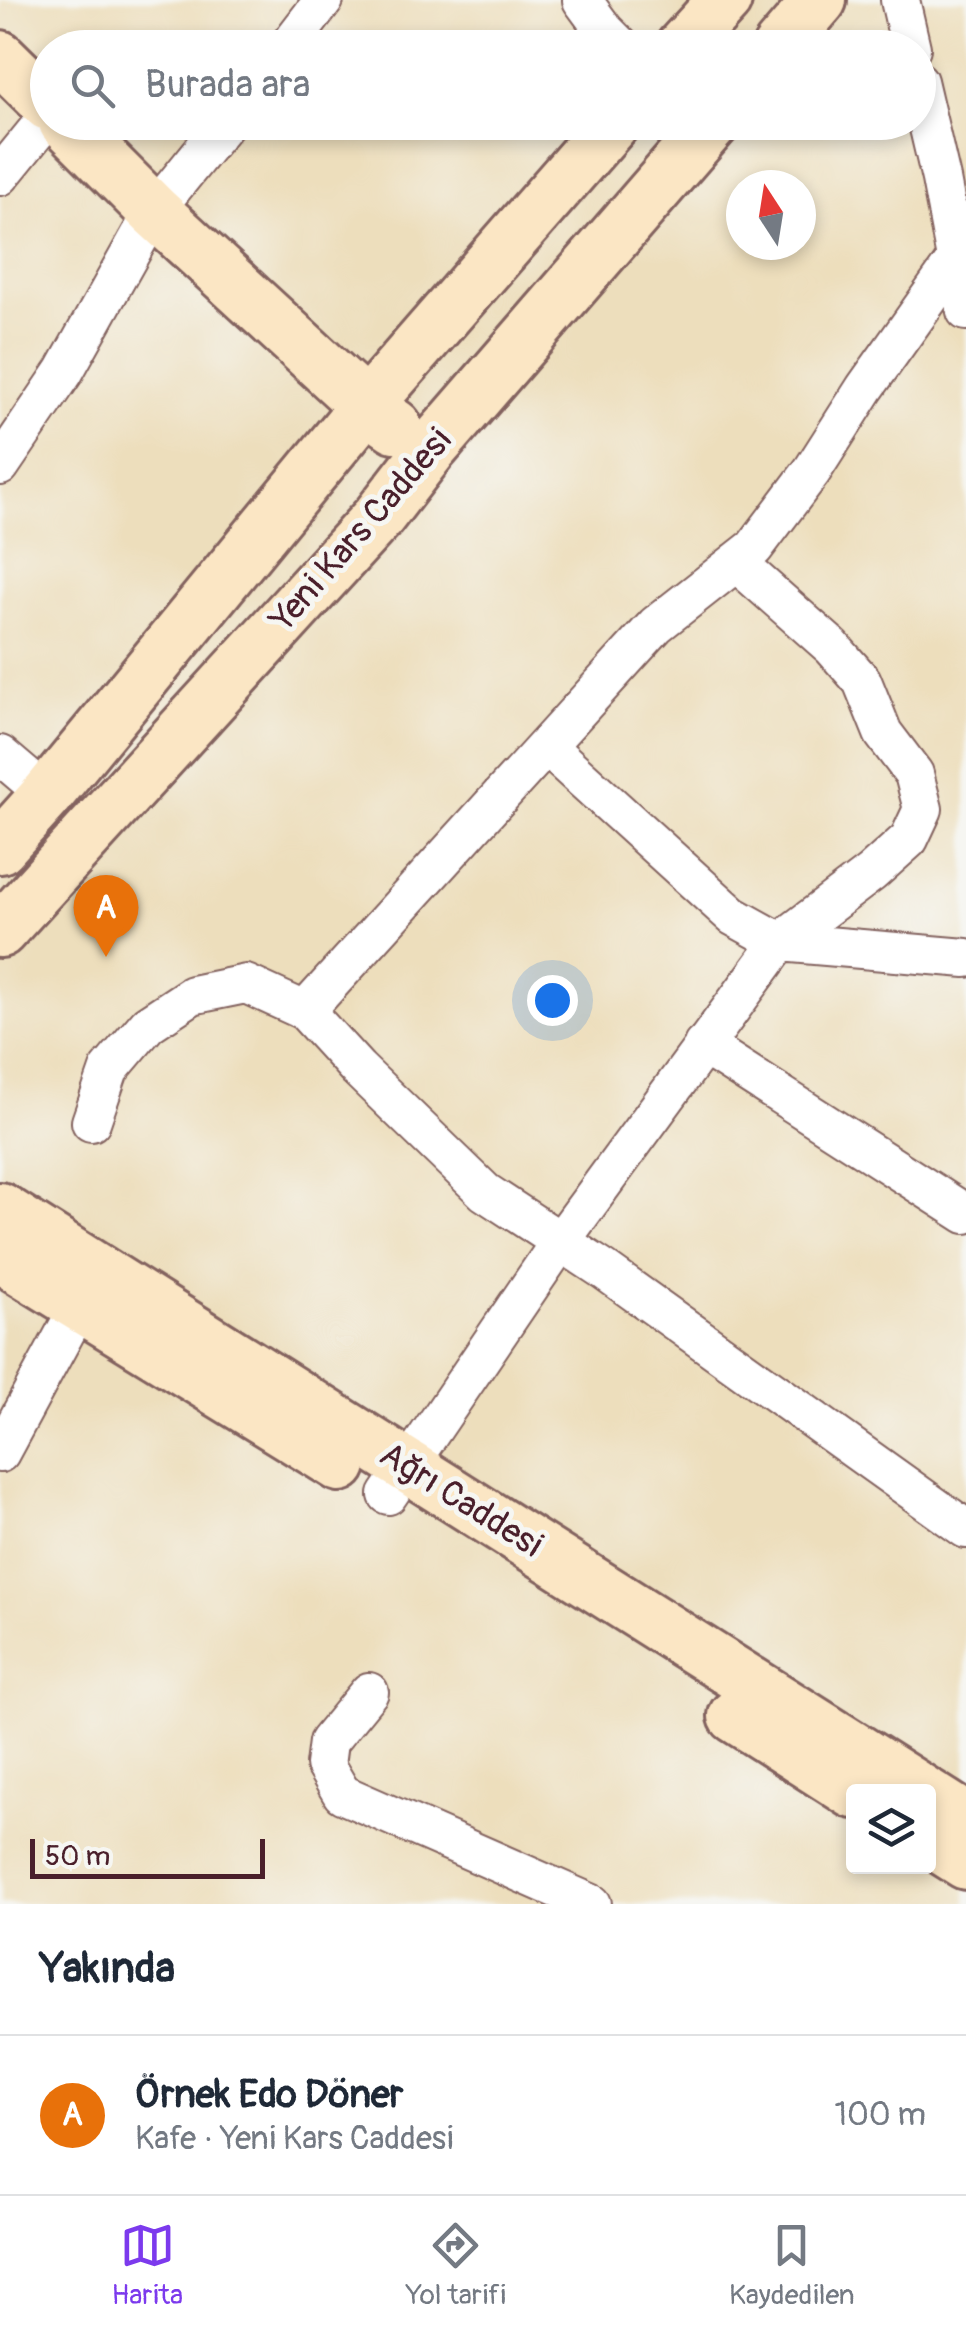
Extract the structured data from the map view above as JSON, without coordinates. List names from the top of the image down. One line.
{"streets":{"main road":["Yeni Kars Caddesi","Ağrı Caddesi"]},"scale_bar":"50 m","north":"top","page":{"search":"Burada ara","pins":"A","scale":"50 m","heading":"Yakında","list":[{"mark":"A","name":"Örnek Edo Döner","note":"Kafe · Yeni Kars Caddesi","value":"100 m"}],"nav":["Harita","Yol tarifi","Kaydedilen"]}}
